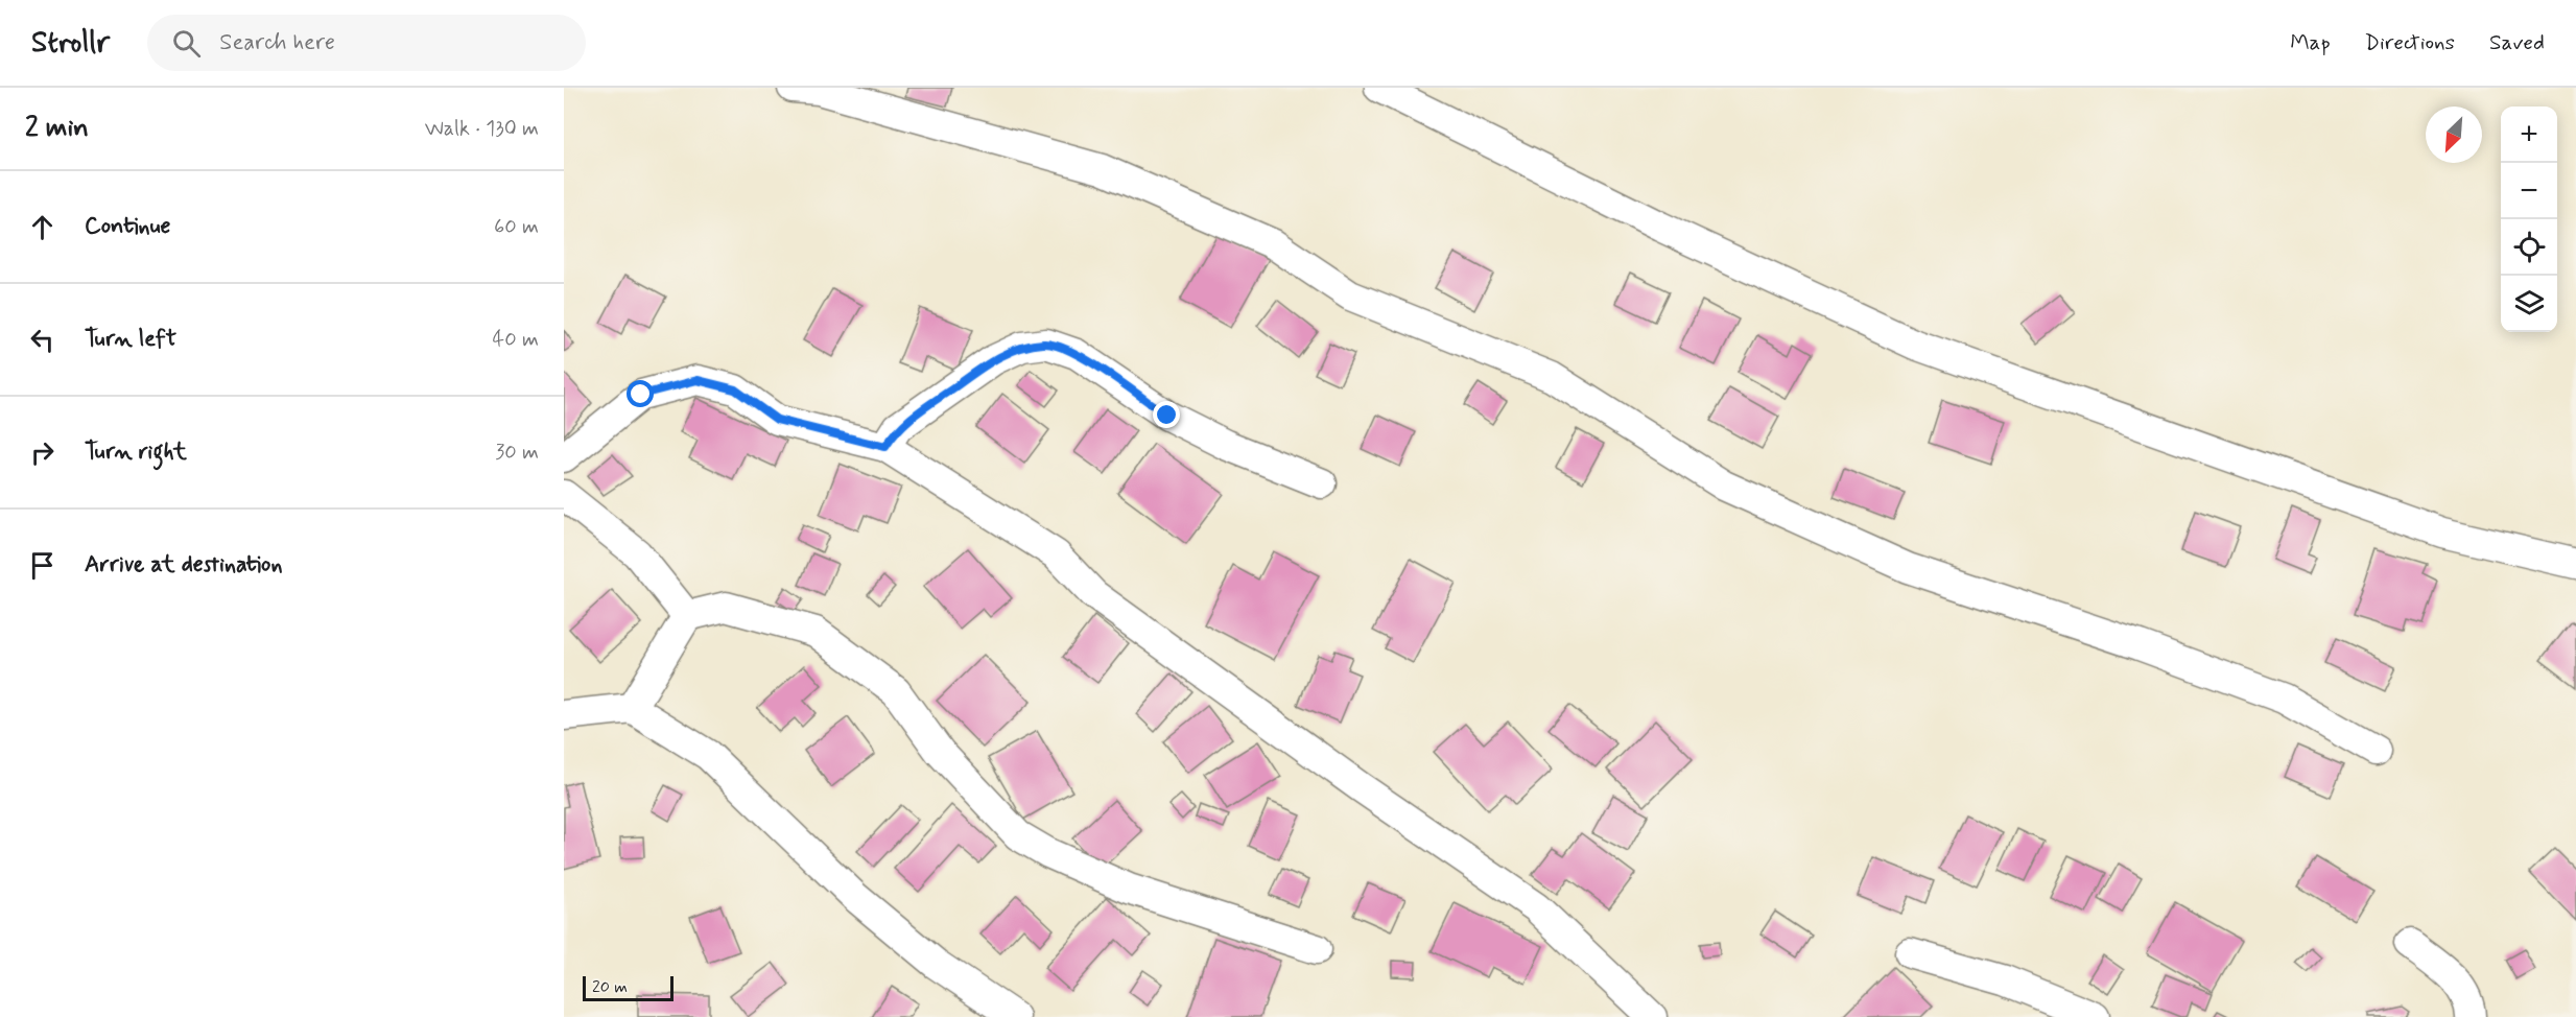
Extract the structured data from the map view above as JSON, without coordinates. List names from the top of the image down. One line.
{"scale_bar":"20 m","north":"bottom left","page":{"header":"Strollr","search":"Search here","nav":["Map","Directions","Saved"],"heading":["2 min","Walk · 130 m"],"map_buttons":["+","−"],"list":[["Continue","60 m"],["Turn left","40 m"],["Turn right","30 m"],"Arrive at destination"],"scale":"20 m"}}
